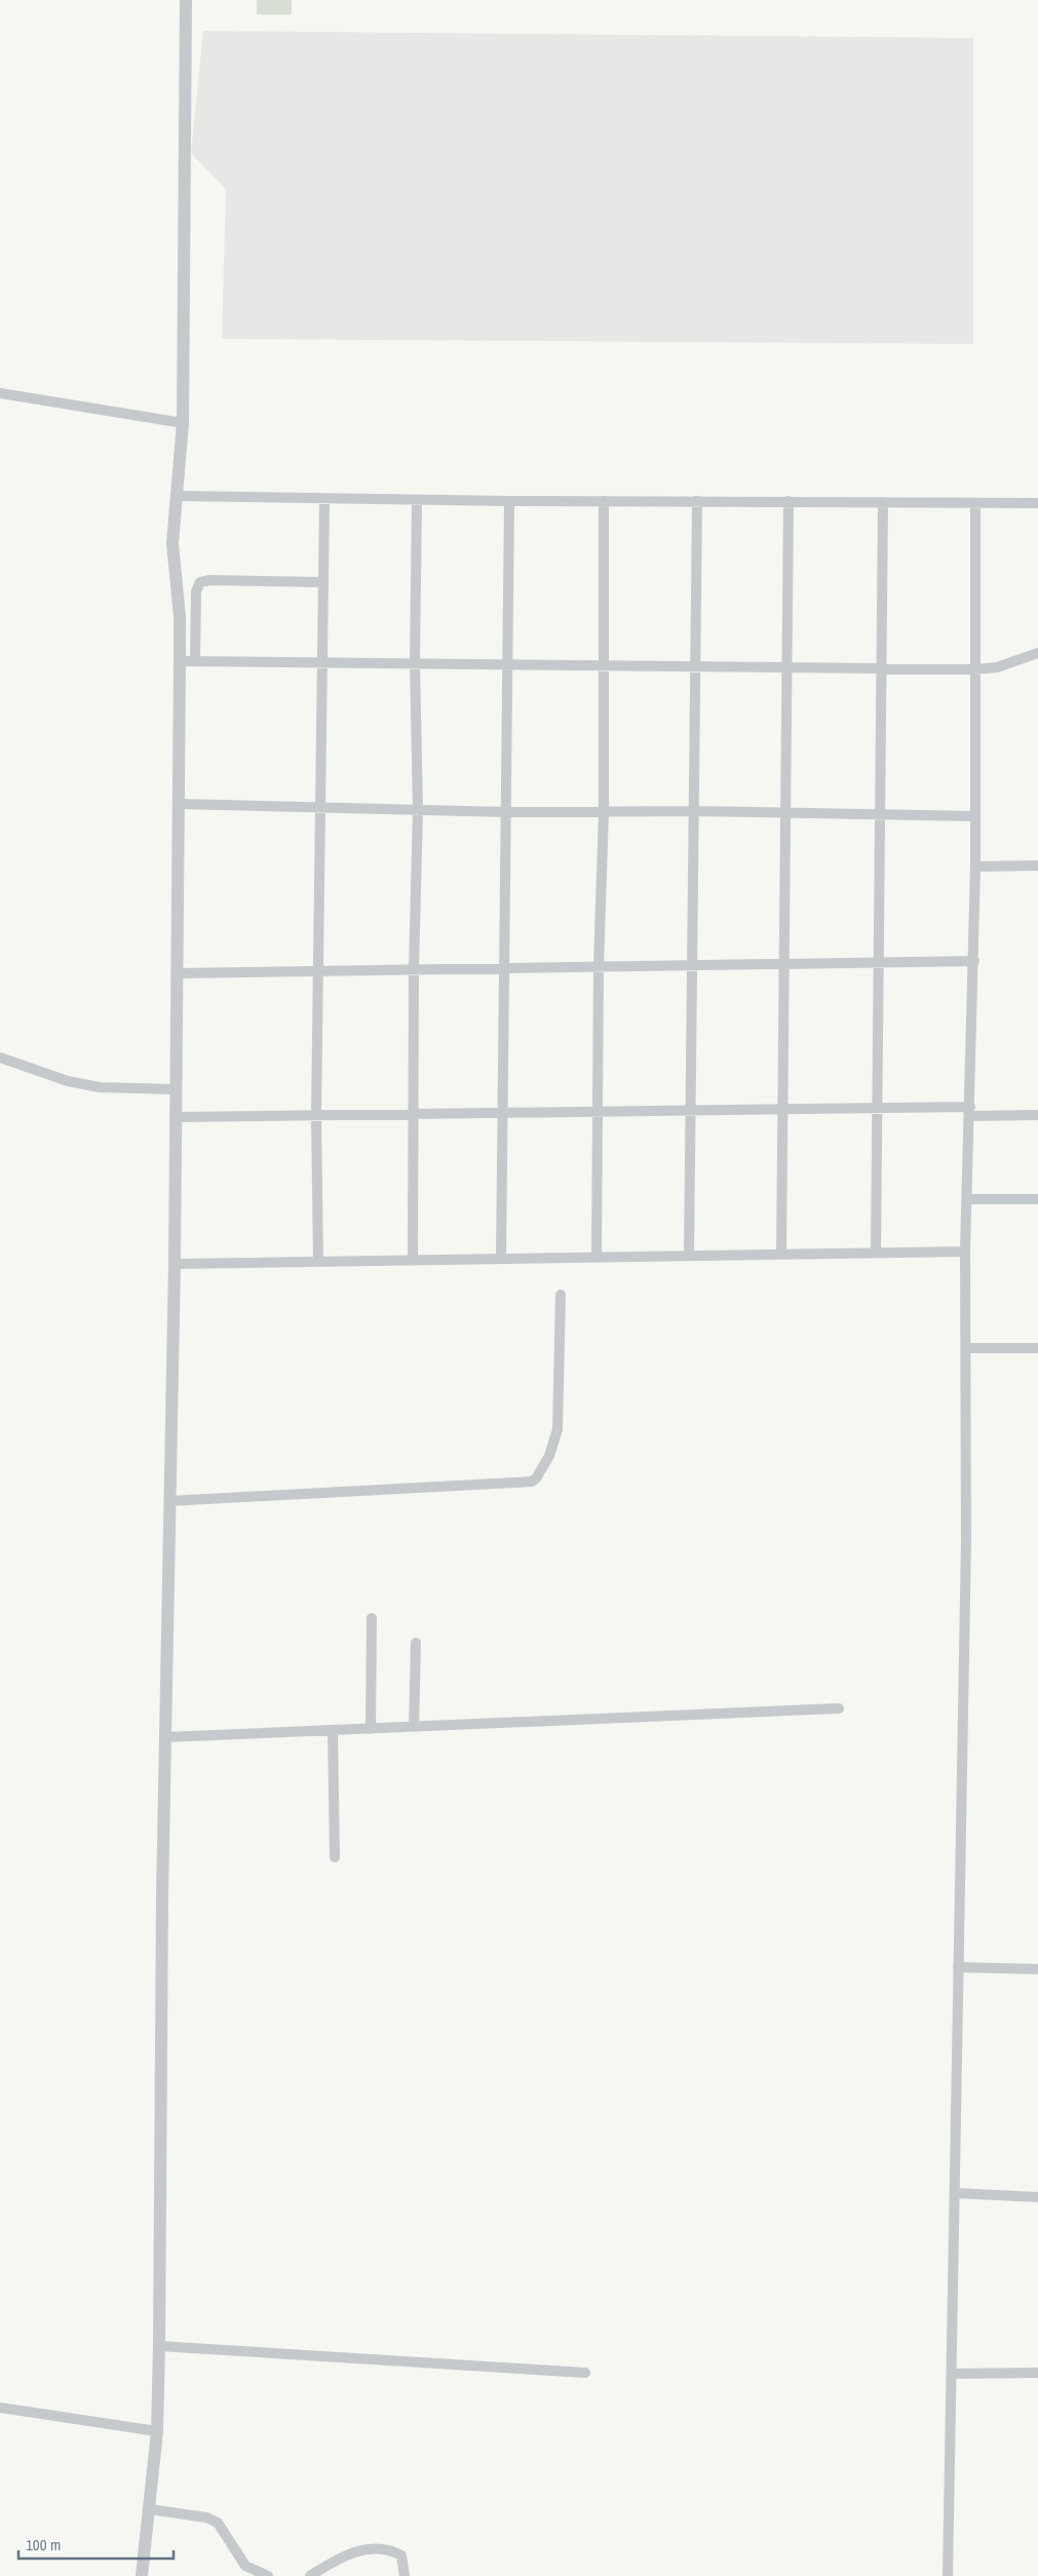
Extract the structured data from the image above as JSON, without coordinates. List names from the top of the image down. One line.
{"scale_bar":"100 m"}
